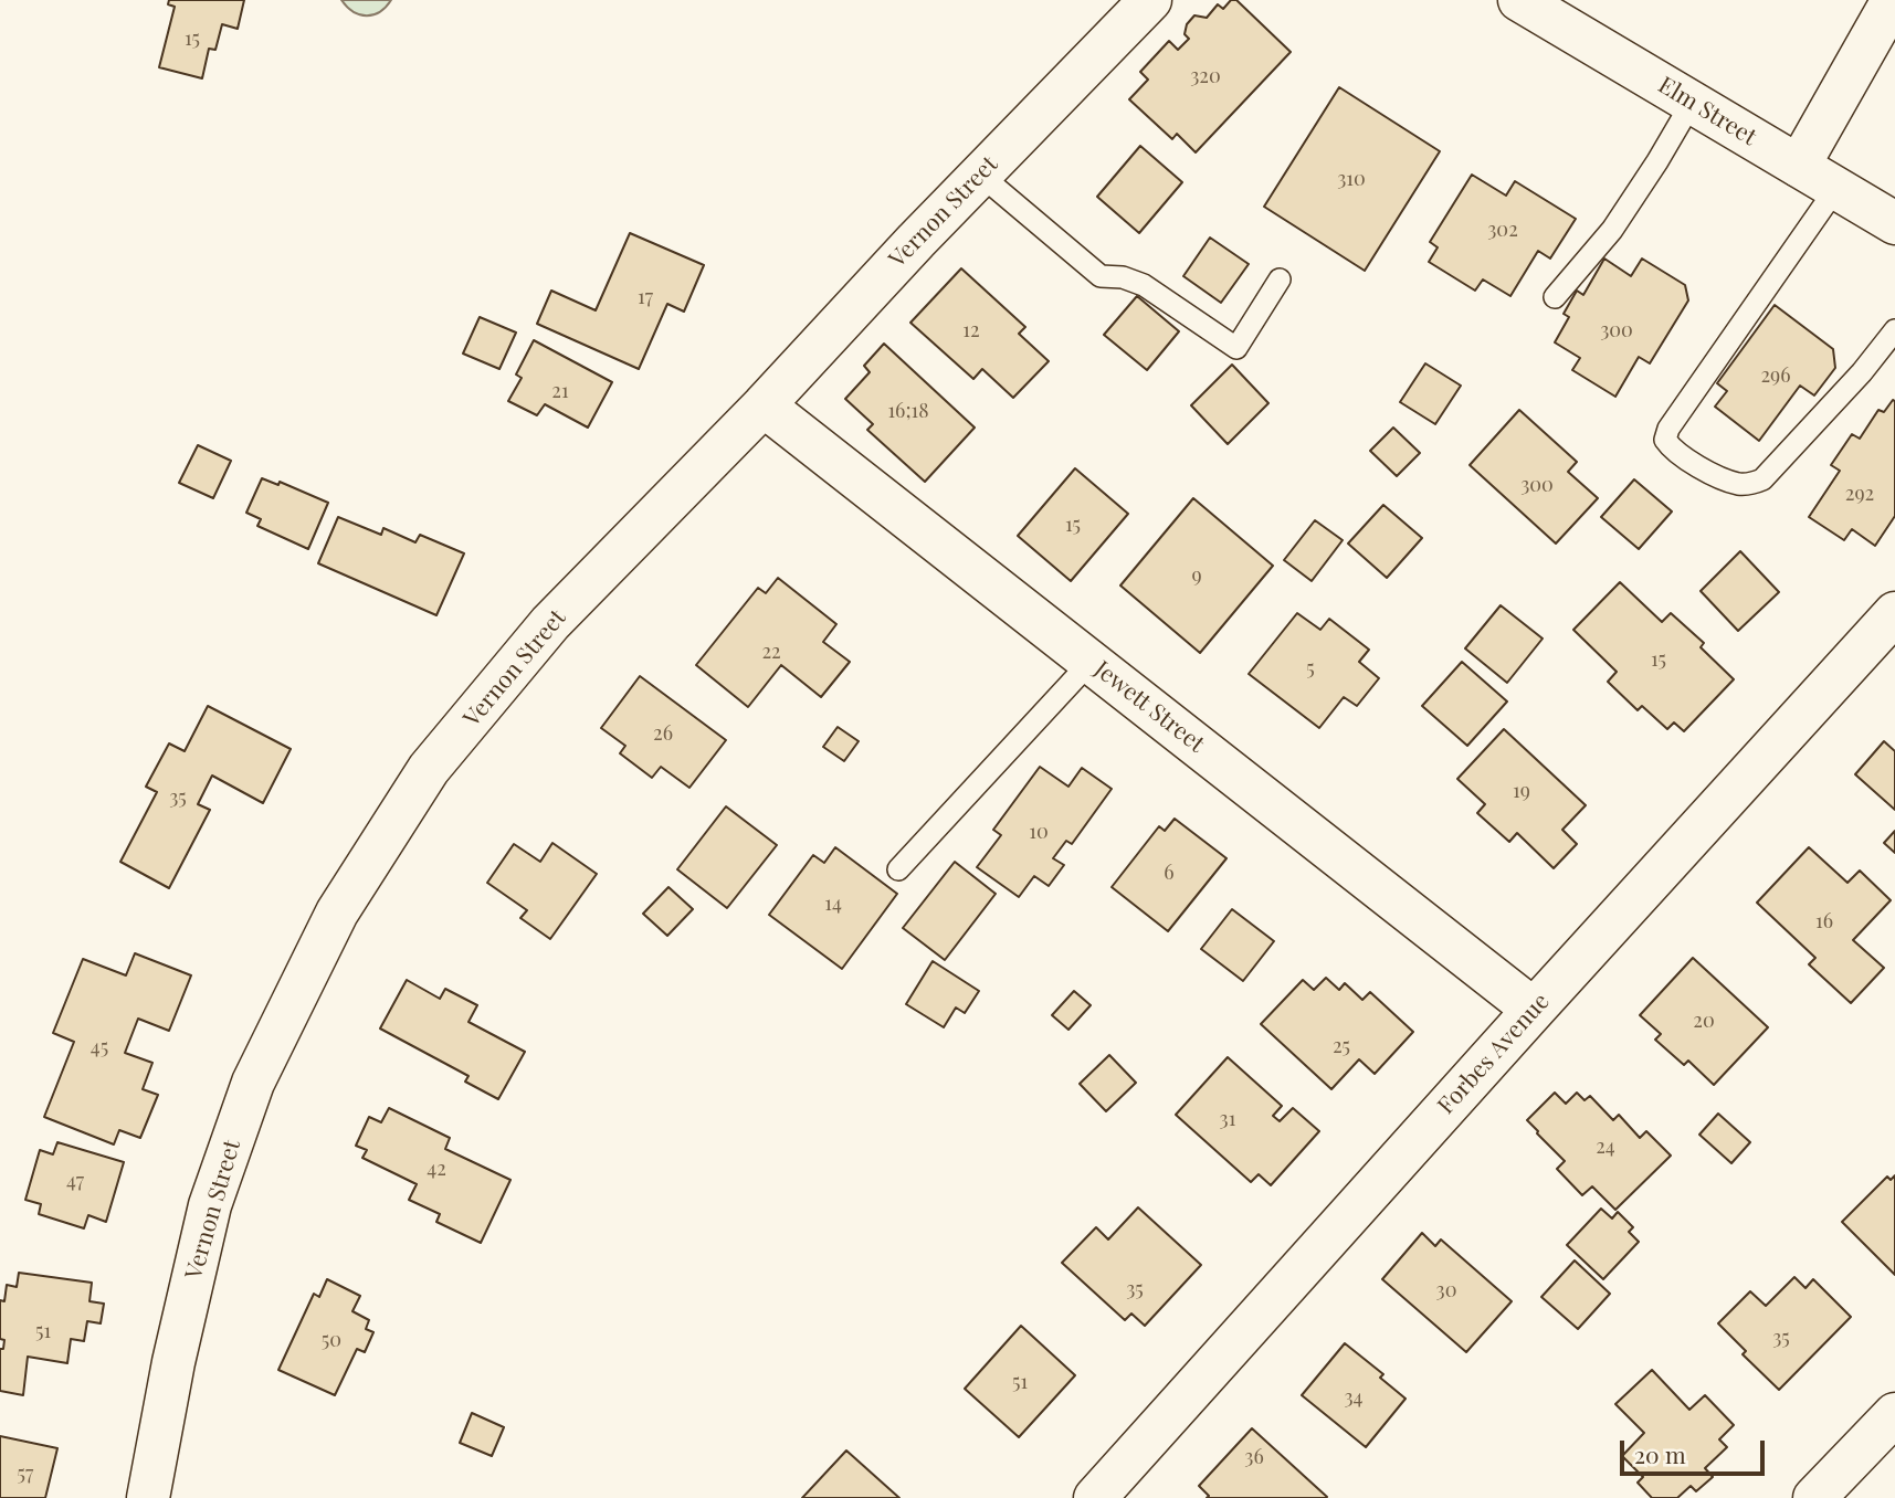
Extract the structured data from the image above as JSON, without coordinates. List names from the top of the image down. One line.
{"streets":{"main road":["Elm Street","Vernon Street","Jewett Street","Forbes Avenue"]},"crossings":[["Vernon Street","Jewett Street"],["Jewett Street","Forbes Avenue"]],"house_numbers":["15","320","310","302","17","12","300","296","21","16;18","300","292","15","9","22","15","5","26","19","35","10","6","14","16","20","25","45","31","24","42","47","35","30","51","35","50","51","34","36","57"],"scale_bar":"20 m"}
